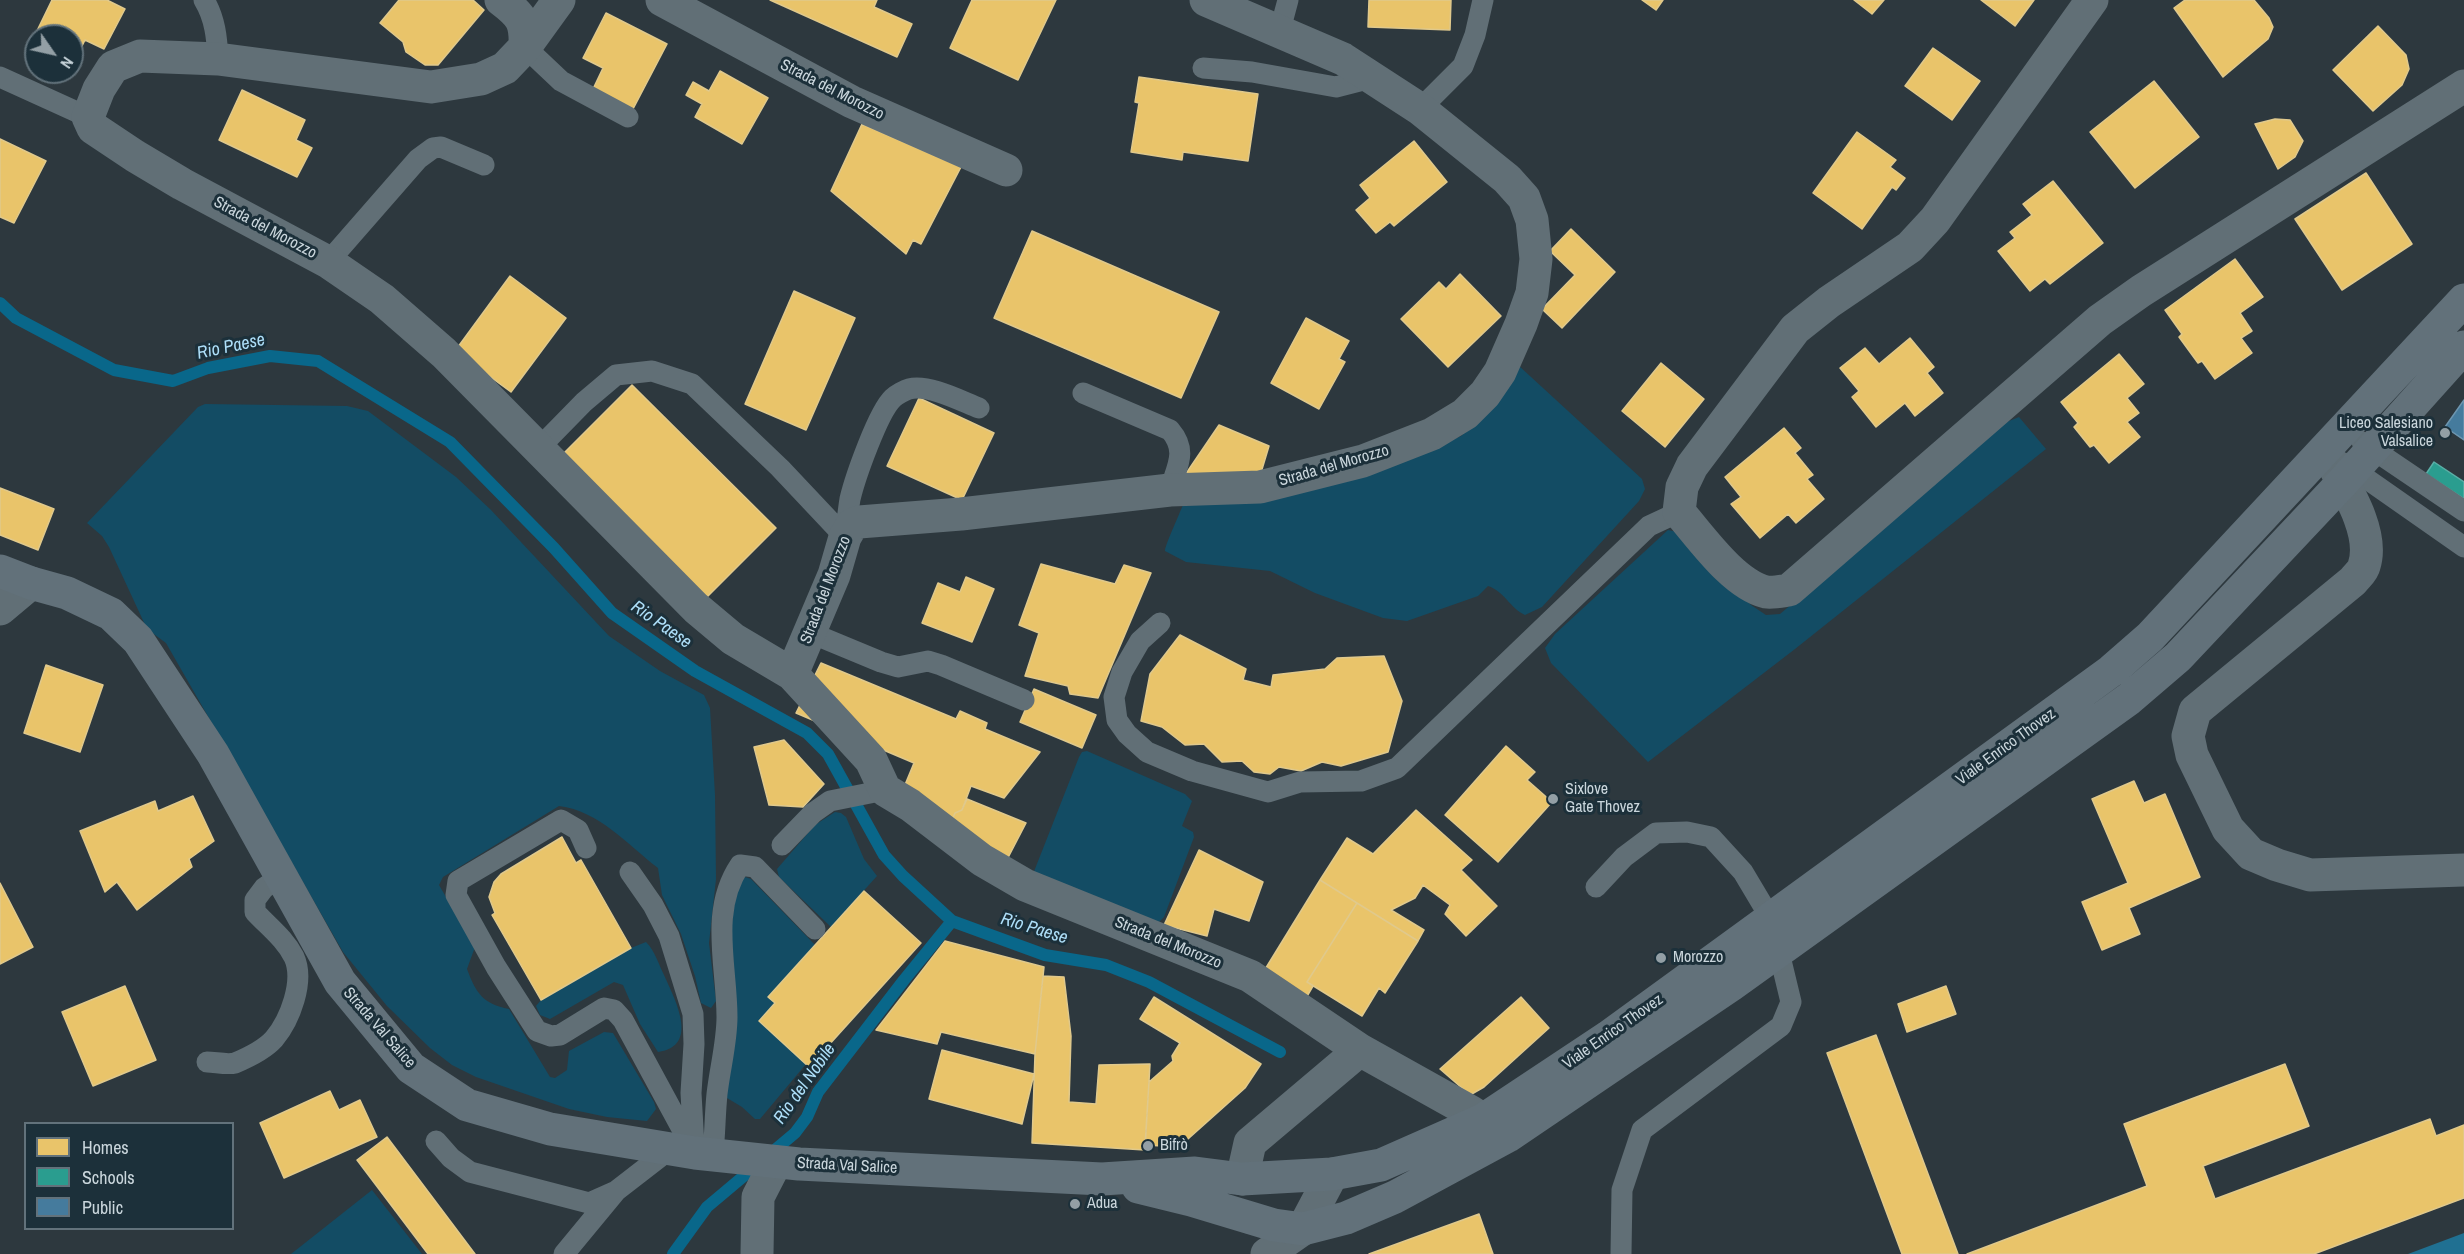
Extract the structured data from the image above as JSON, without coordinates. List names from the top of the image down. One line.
{"streets":{"street":["Strada del Morozzo","Viale Enrico Thovez","Strada Val Salice"]},"crossings":[["Viale Enrico Thovez","Strada Val Salice"]],"water":["Rio Paese","Rio del Nobile"],"places":["Liceo Salesiano Valsalice","Sixlove Gate Thovez","Morozzo","Bifrò","Adua"],"legend":["Homes","Schools","Public"],"north":"bottom right"}
